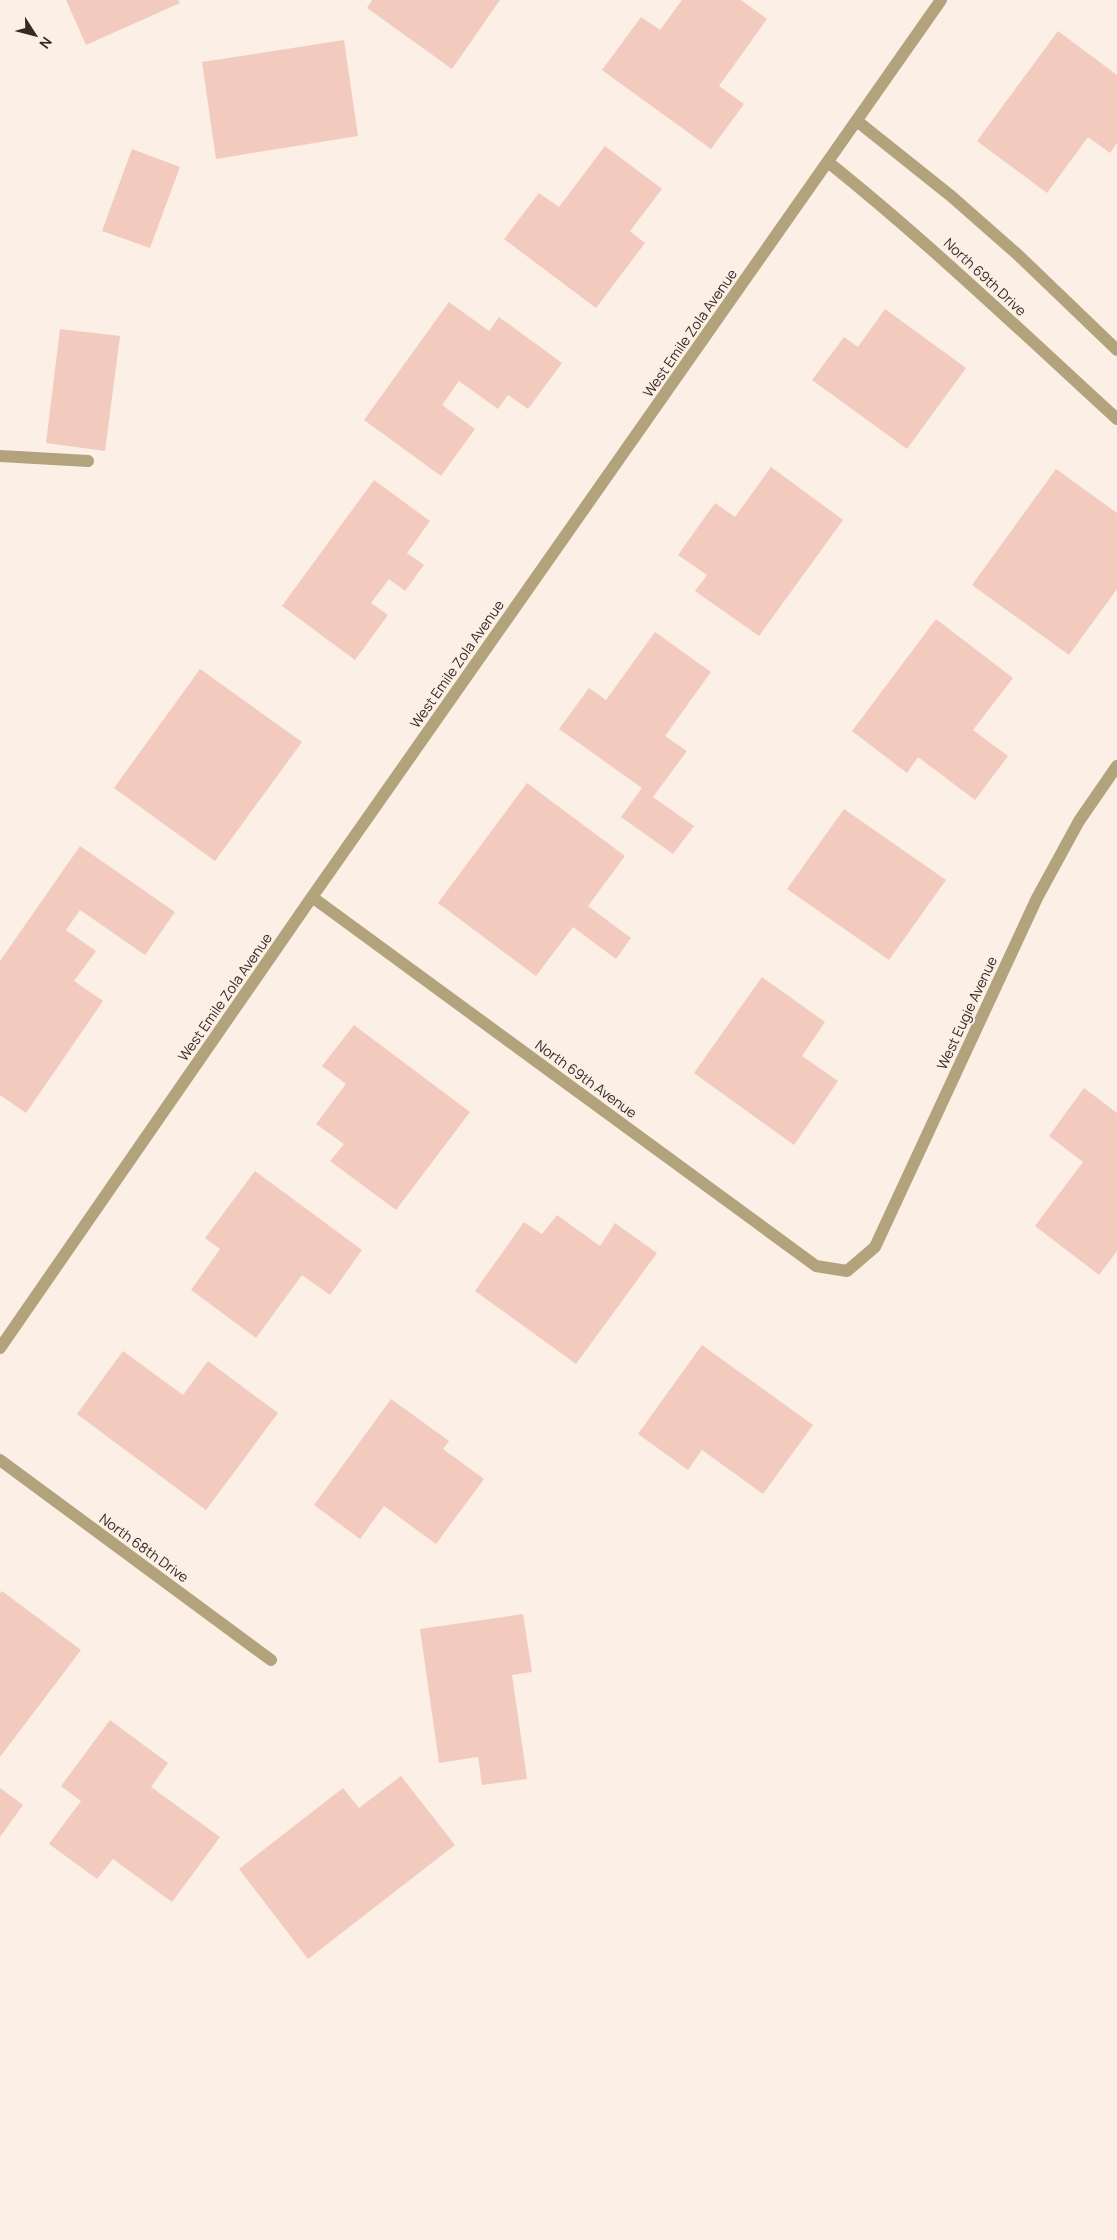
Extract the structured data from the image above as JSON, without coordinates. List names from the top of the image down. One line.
{"streets":{"street":["North 69th Drive","West Emile Zola Avenue","West Eugie Avenue","North 69th Avenue","North 68th Drive"]},"crossings":[["North 69th Drive","West Emile Zola Avenue"],["West Emile Zola Avenue","North 69th Avenue"],["West Eugie Avenue","North 69th Avenue"]],"north":"bottom right"}
